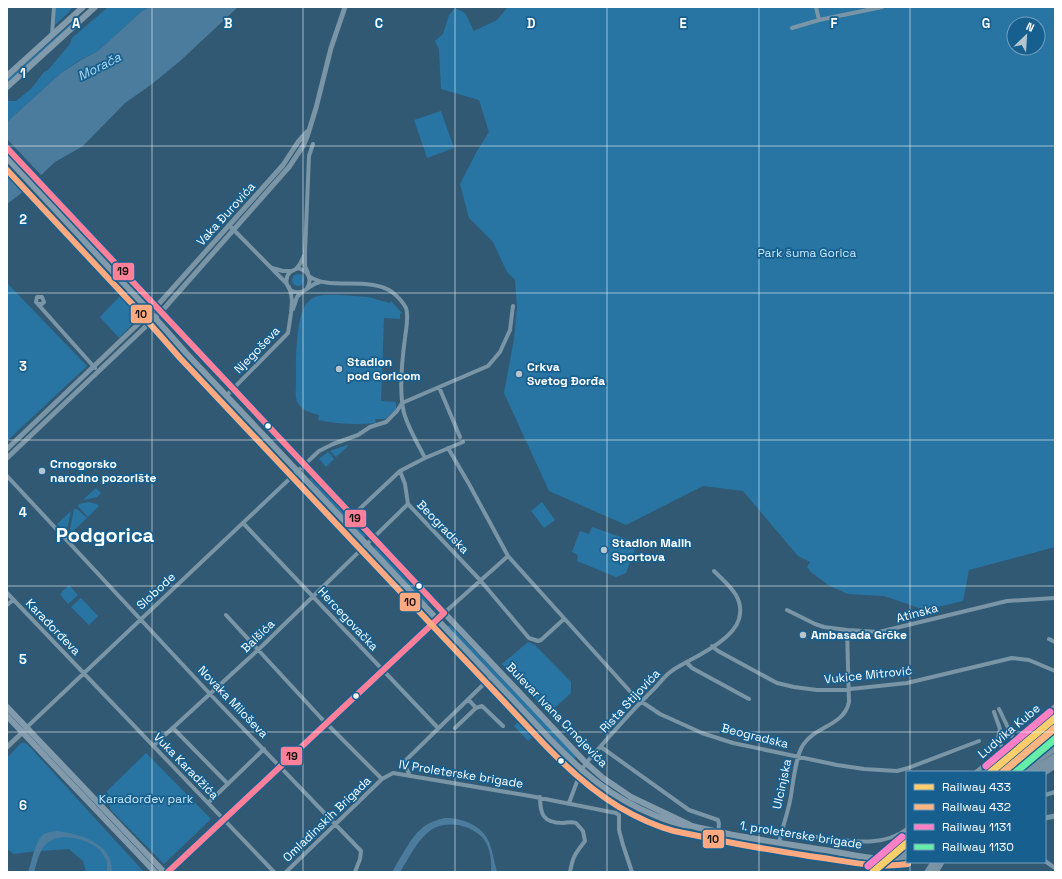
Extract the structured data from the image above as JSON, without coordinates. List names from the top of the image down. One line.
{"streets":{"main road":["Bulevar Ivana Crnojevića","1. proleterske brigade"],"street":["Vaka Đurovića","Njegoševa","Beogradska","Slobode","Atinska","Hercegovačka","Karađorđeva","Balšića","Vukice Mitrović","Rista Stijovića","Novaka Miloševa","Ludvika Kube","Vuka Karadžića","IV Proleterske brigade","Ulcinjska","Omladinskih Brigada"]},"crossings":[["Vaka Đurovića","Bulevar Ivana Crnojevića"],["Njegoševa","Bulevar Ivana Crnojevića"],["Beogradska","Balšića"],["Beogradska","Rista Stijovića"],["Beogradska","Bulevar Ivana Crnojevića"],["Beogradska","Ulcinjska"],["Slobode","Hercegovačka"],["Slobode","Karađorđeva"],["Slobode","Novaka Miloševa"],["Slobode","Bulevar Ivana Crnojevića"],["Slobode","Vuka Karadžića"],["Atinska","Ulcinjska"],["Hercegovačka","Balšića"],["Karađorđeva","Vuka Karadžića"],["Balšića","Novaka Miloševa"],["Balšića","Bulevar Ivana Crnojevića"],["Balšića","Vuka Karadžića"],["Balšića","IV Proleterske brigade"],["Vukice Mitrović","Rista Stijovića"],["Vukice Mitrović","Ulcinjska"],["Rista Stijovića","Bulevar Ivana Crnojevića"],["Novaka Miloševa","Omladinskih Brigada"],["Bulevar Ivana Crnojevića","1. proleterske brigade"],["IV Proleterske brigade","Omladinskih Brigada"],["Ulcinjska","1. proleterske brigade"]],"districts":["Podgorica"],"water":["Morača"],"parks":["Park šuma Gorica","Karađorđev park"],"places":["Stadion pod Goricom","Crkva Svetog Đorđa","Crnogorsko narodno pozorište","Stadion Malih Sportova","Ambasada Grčke"],"lines":["transit line 19","transit line 10","rail line 1131","rail line 433","rail line 432","rail line 1130"],"legend":["Railway 433","Railway 432","Railway 1131","Railway 1130"],"north":"top right","grid":{"columns":["A","B","C","D","E","F","G"],"rows":["1","2","3","4","5","6"]}}
